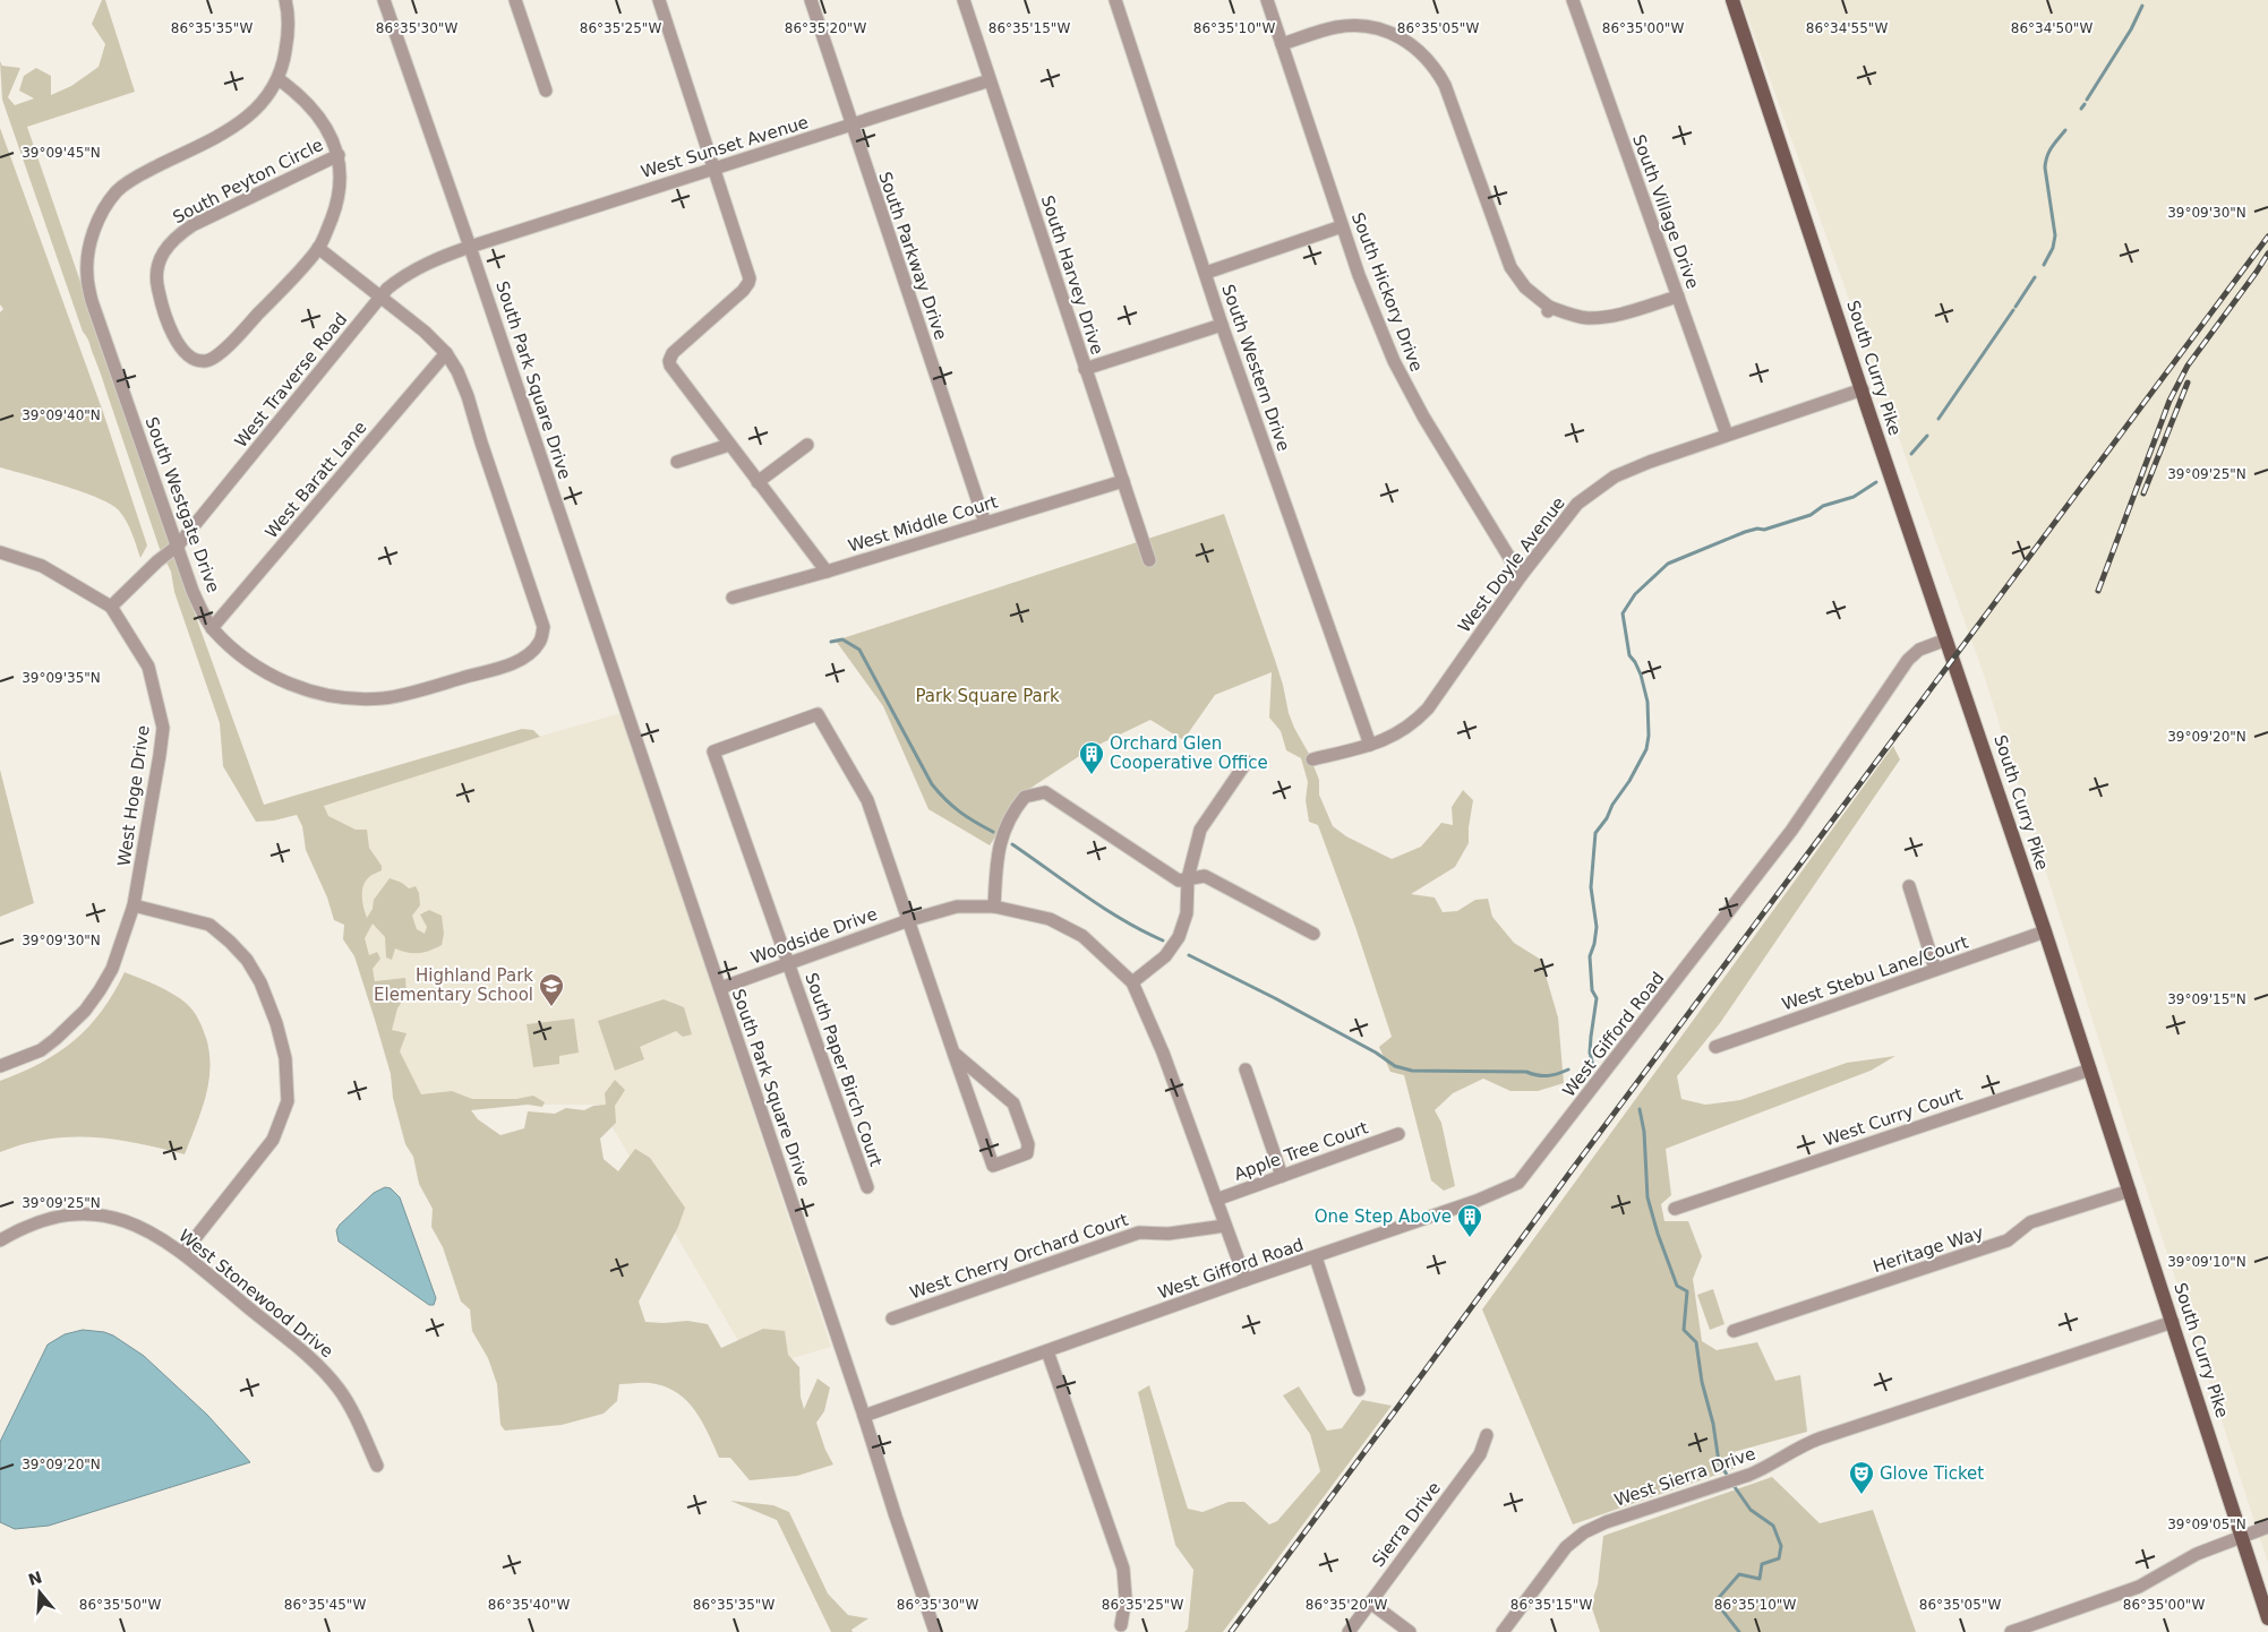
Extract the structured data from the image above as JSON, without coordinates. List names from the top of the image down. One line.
{"streets":{"main road":["South Curry Pike"],"street":["West Sunset Avenue","South Peyton Circle","South Village Drive","South Parkway Drive","South Harvey Drive","South Hickory Drive","South Western Drive","West Traverse Road","South Park Square Drive","West Baratt Lane","South Westgate Drive","West Middle Court","West Doyle Avenue","West Hoge Drive","Woodside Drive","West Stebu Lane/Court","West Gifford Road","South Paper Birch Court","West Curry Court","Apple Tree Court","Heritage Way","West Cherry Orchard Court","West Stonewood Drive","West Sierra Drive","Sierra Drive"]},"crossings":[["West Sunset Avenue","South Parkway Drive"],["West Sunset Avenue","South Harvey Drive"],["West Sunset Avenue","West Traverse Road"],["West Sunset Avenue","South Park Square Drive"],["South Peyton Circle","South Westgate Drive"],["South Village Drive","West Doyle Avenue"],["South Parkway Drive","West Middle Court"],["South Harvey Drive","West Middle Court"],["South Hickory Drive","West Doyle Avenue"],["South Western Drive","West Doyle Avenue"],["South Curry Pike","West Doyle Avenue"],["South Curry Pike","West Stebu Lane/Court"],["South Curry Pike","West Gifford Road"],["South Curry Pike","West Curry Court"],["South Curry Pike","Heritage Way"],["South Curry Pike","West Sierra Drive"],["West Traverse Road","South Park Square Drive"],["West Traverse Road","South Westgate Drive"],["West Traverse Road","West Hoge Drive"],["South Park Square Drive","Woodside Drive"],["South Park Square Drive","West Gifford Road"],["West Baratt Lane","South Westgate Drive"],["Woodside Drive","South Paper Birch Court"]],"parks":["Park Square Park"],"places":{"building":["Orchard Glen Cooperative Office","One Step Above"],"school or university":["Highland Park Elementary School"],"theatre":["Glove Ticket"]},"north":"top","coordinates":["86°35'35\"W","86°35'30\"W","86°35'25\"W","86°35'20\"W","86°35'15\"W","86°35'10\"W","86°35'05\"W","86°35'00\"W","86°34'55\"W","86°34'50\"W","39°09'45\"N","39°09'30\"N","39°09'40\"N","39°09'25\"N","39°09'35\"N","39°09'20\"N","39°09'15\"N","39°09'10\"N","39°09'05\"N","86°35'50\"W","86°35'45\"W","86°35'40\"W"]}
